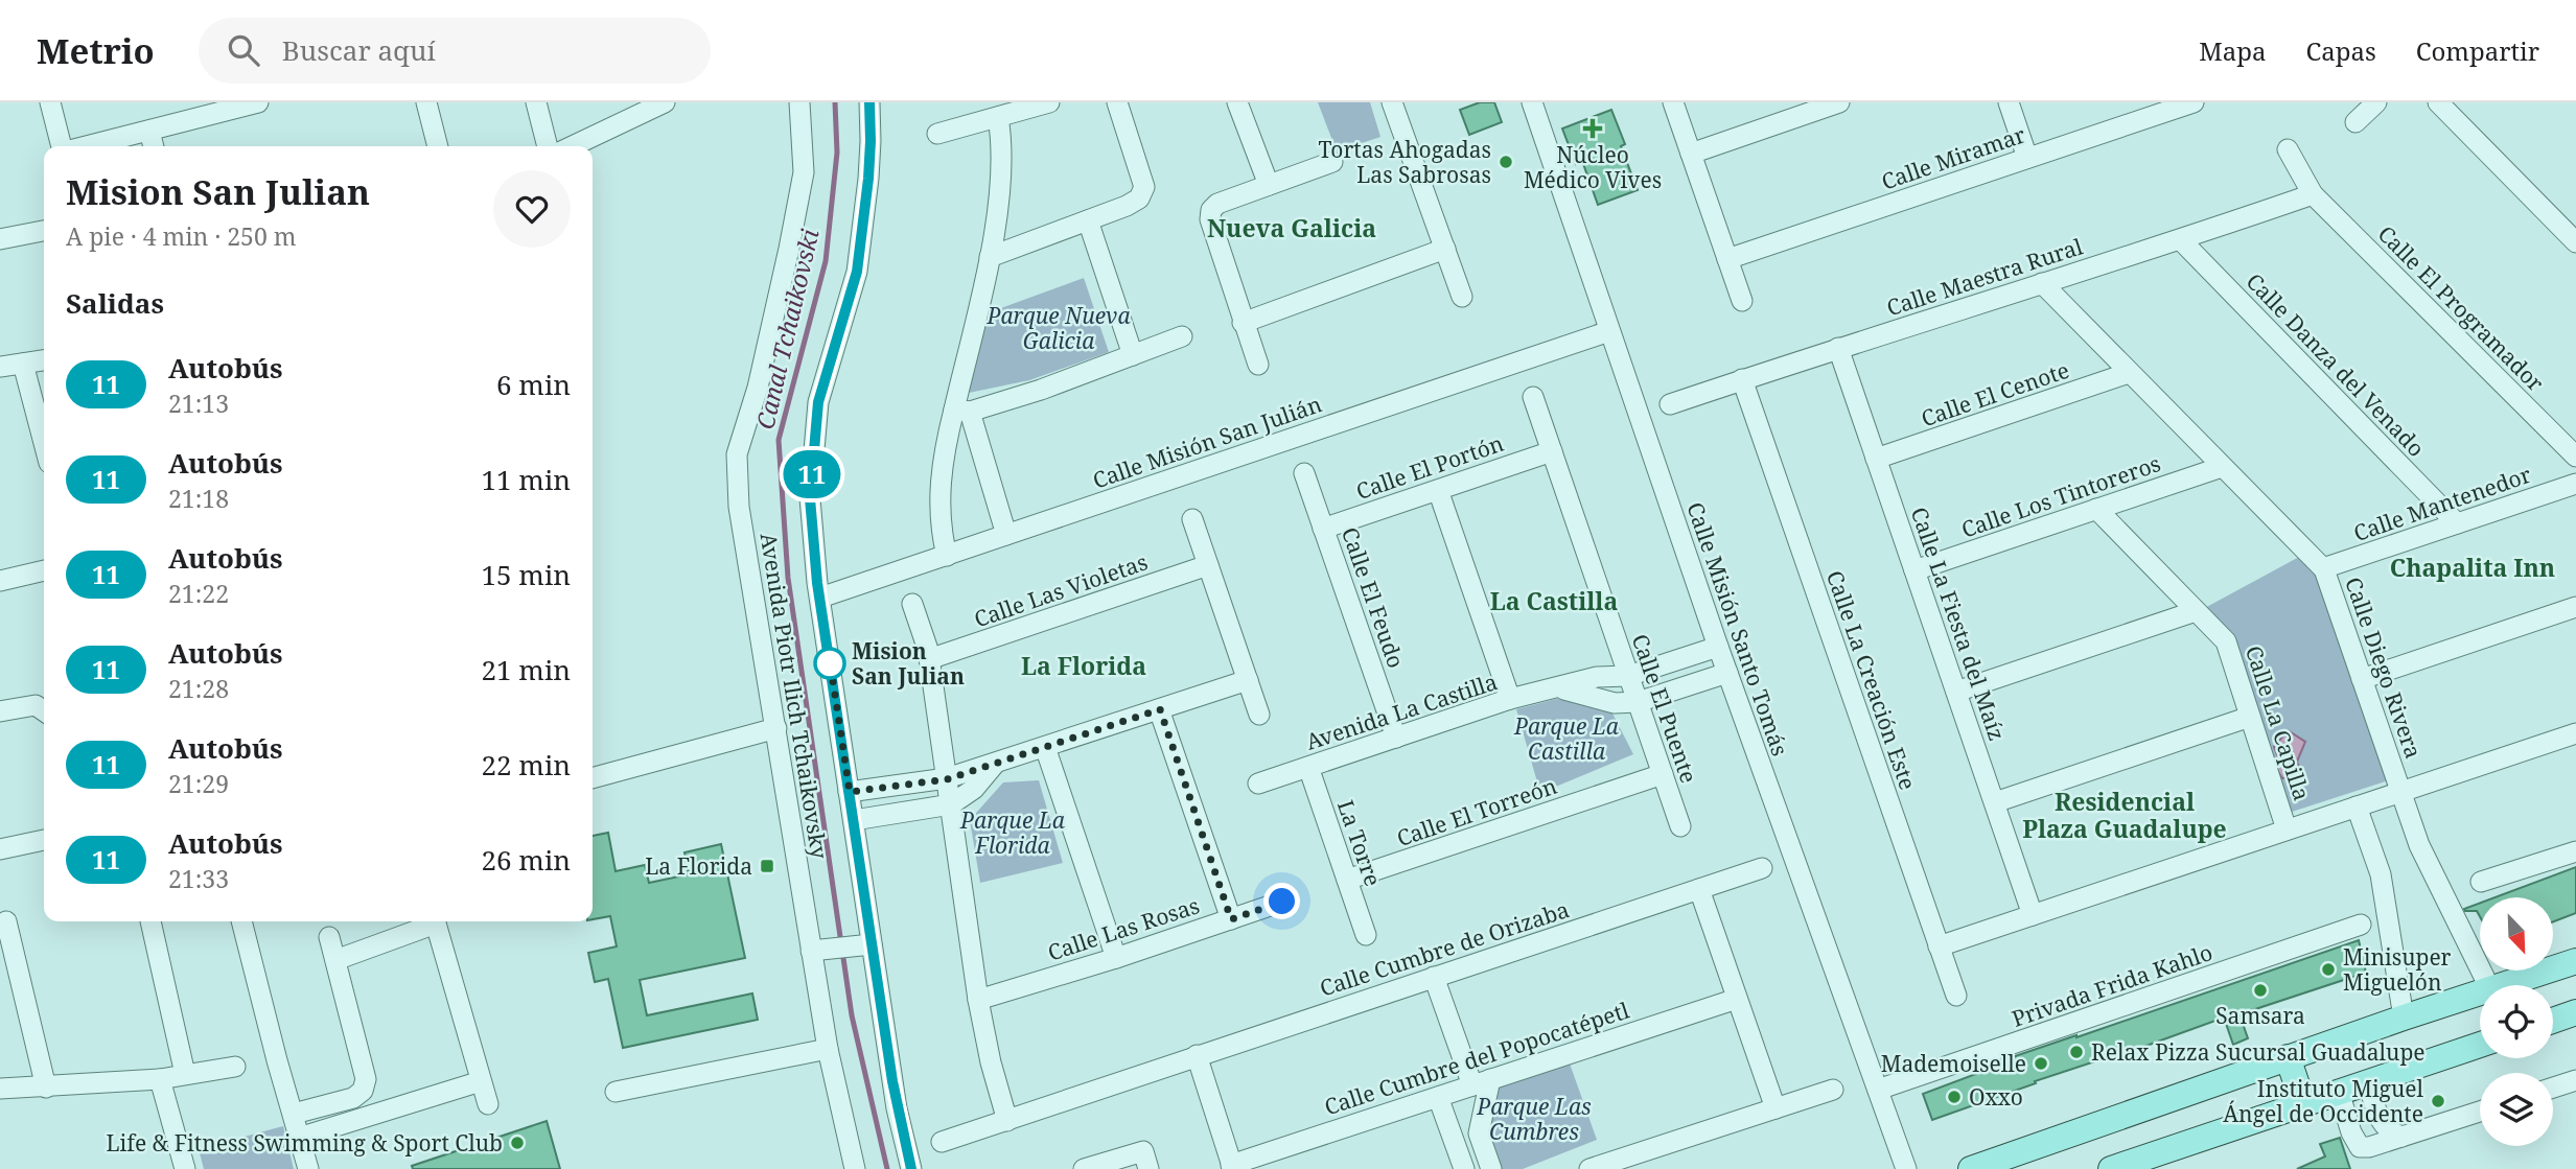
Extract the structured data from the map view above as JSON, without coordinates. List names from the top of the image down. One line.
{"streets":{"street":["Calle Miramar","Calle Maestra Rural","Calle El Programador","Calle Danza del Venado","Calle El Cenote","Calle Misión San Julián","Calle El Portón","Calle Los Tintoreros","Calle Mantenedor","Calle Las Violetas","Calle El Feudo","Calle La Fiesta del Maíz","Calle Misión Santo Tomás","Calle Diego Rivera","Calle La Creación Este","Avenida Piotr Ilich Tchaikovsky","Calle El Puente","Avenida La Castilla","Calle La Capilla","Calle El Torreón","La Torre","Calle Las Rosas","Calle Cumbre de Orizaba","Privada Frida Kahlo","Calle Cumbre del Popocatépetl"]},"crossings":[["Calle Maestra Rural","Calle El Programador"],["Calle Maestra Rural","Calle Danza del Venado"],["Calle Maestra Rural","Calle La Fiesta del Maíz"],["Calle Maestra Rural","Calle Diego Rivera"],["Calle Maestra Rural","Calle La Creación Este"],["Calle Danza del Venado","Calle Mantenedor"],["Calle El Cenote","Calle La Fiesta del Maíz"],["Calle El Cenote","Calle Diego Rivera"],["Calle Misión San Julián","Calle Misión Santo Tomás"],["Calle Misión San Julián","Avenida Piotr Ilich Tchaikovsky"],["Calle El Portón","Calle El Feudo"],["Calle El Portón","Calle El Puente"],["Calle Los Tintoreros","Calle La Fiesta del Maíz"],["Calle Los Tintoreros","Calle Diego Rivera"],["Calle Los Tintoreros","Calle La Capilla"],["Calle Mantenedor","Calle Diego Rivera"],["Calle El Feudo","Avenida La Castilla"],["Calle Misión Santo Tomás","Avenida La Castilla"],["Calle Misión Santo Tomás","Privada Frida Kahlo"],["Calle El Puente","Avenida La Castilla"],["Calle El Puente","Calle El Torreón"],["Avenida La Castilla","La Torre"],["Calle El Torreón","La Torre"]],"districts":["Nueva Galicia","Chapalita Inn","La Castilla","La Florida","Residencial Plaza Guadalupe"],"water":["Canal Tchaikovski"],"parks":["Parque Nueva Galicia","Parque La Castilla","Parque La Florida","Parque Las Cumbres"],"places":{"health":["Núcleo Médico Vives"],"other":["Tortas Ahogadas Las Sabrosas","Mision San Julian","Minisuper Miguelón","Samsara","Relax Pizza Sucursal Guadalupe","Mademoiselle","Oxxo","Instituto Miguel Ángel de Occidente","Life & Fitness Swimming & Sport Club"],"transit":["La Florida"]},"lines":["bus line 11"],"north":"bottom right","page":{"header":"Metrio","search":"Buscar aquí","nav":["Mapa","Capas","Compartir"],"on_map":"11","heading":[["Mision San Julian","A pie · 4 min · 250 m"],"Salidas"],"list":[{"mark":"11","name":"Autobús","note":"21:13","value":"6 min"},{"mark":"11","name":"Autobús","note":"21:18","value":"11 min"},{"mark":"11","name":"Autobús","note":"21:22","value":"15 min"},{"mark":"11","name":"Autobús","note":"21:28","value":"21 min"},{"mark":"11","name":"Autobús","note":"21:29","value":"22 min"},{"mark":"11","name":"Autobús","note":"21:33","value":"26 min"}]}}
